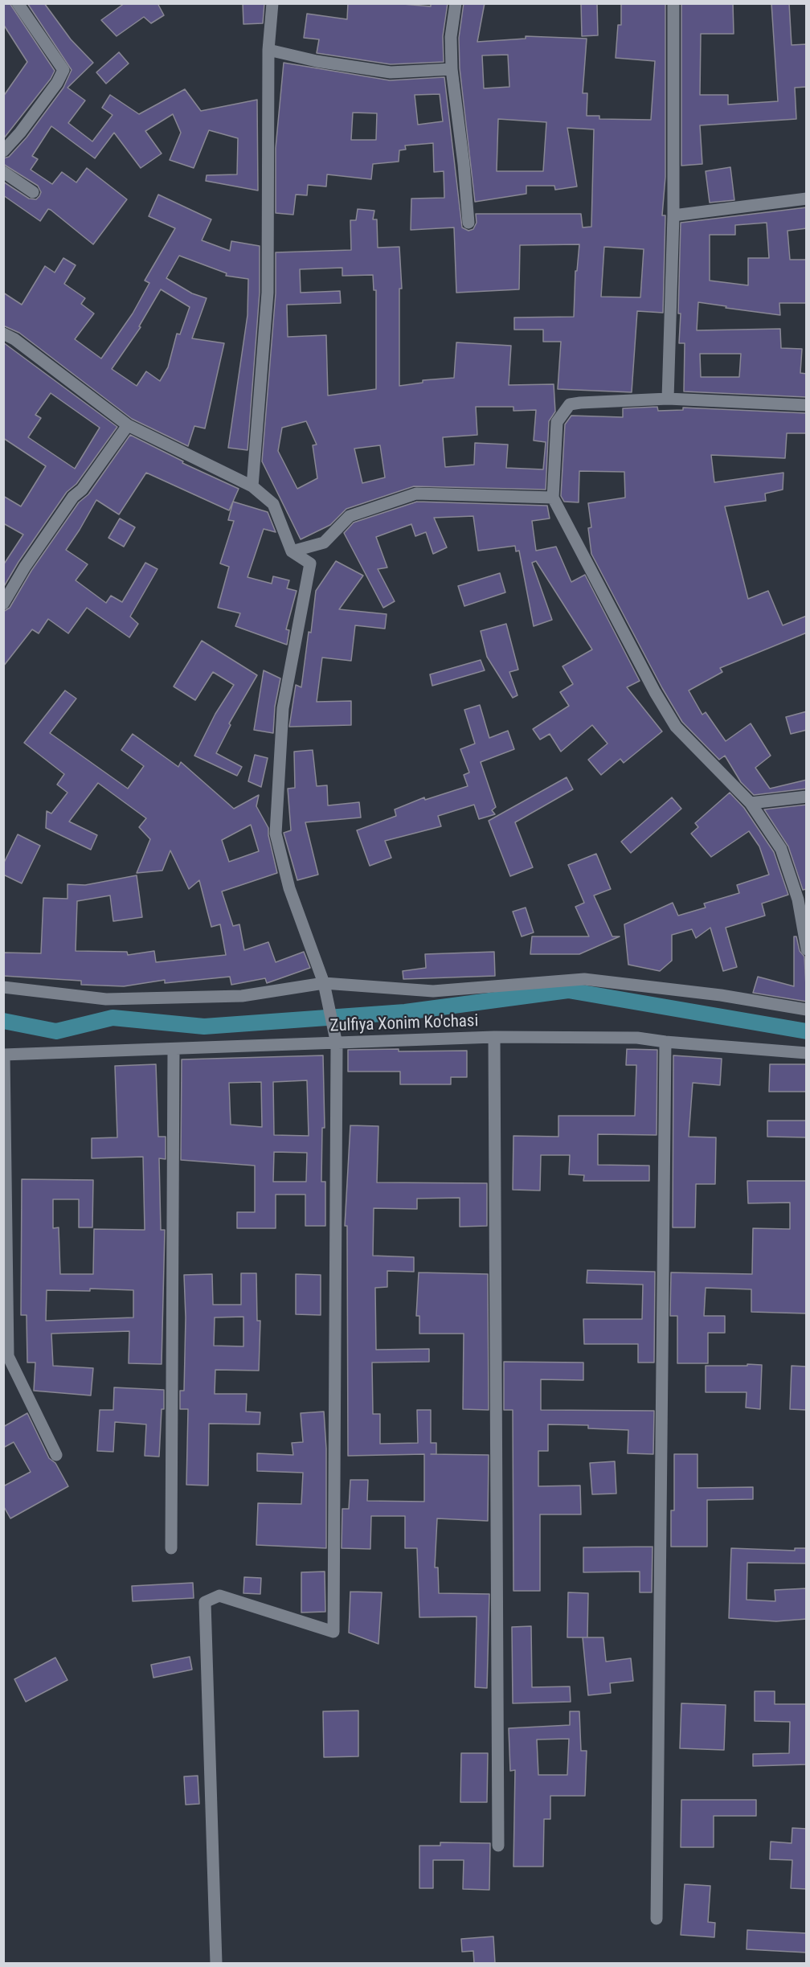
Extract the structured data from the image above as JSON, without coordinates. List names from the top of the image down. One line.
{"streets":{"street":["Zulfiya Xonim Ko'chasi"]}}
